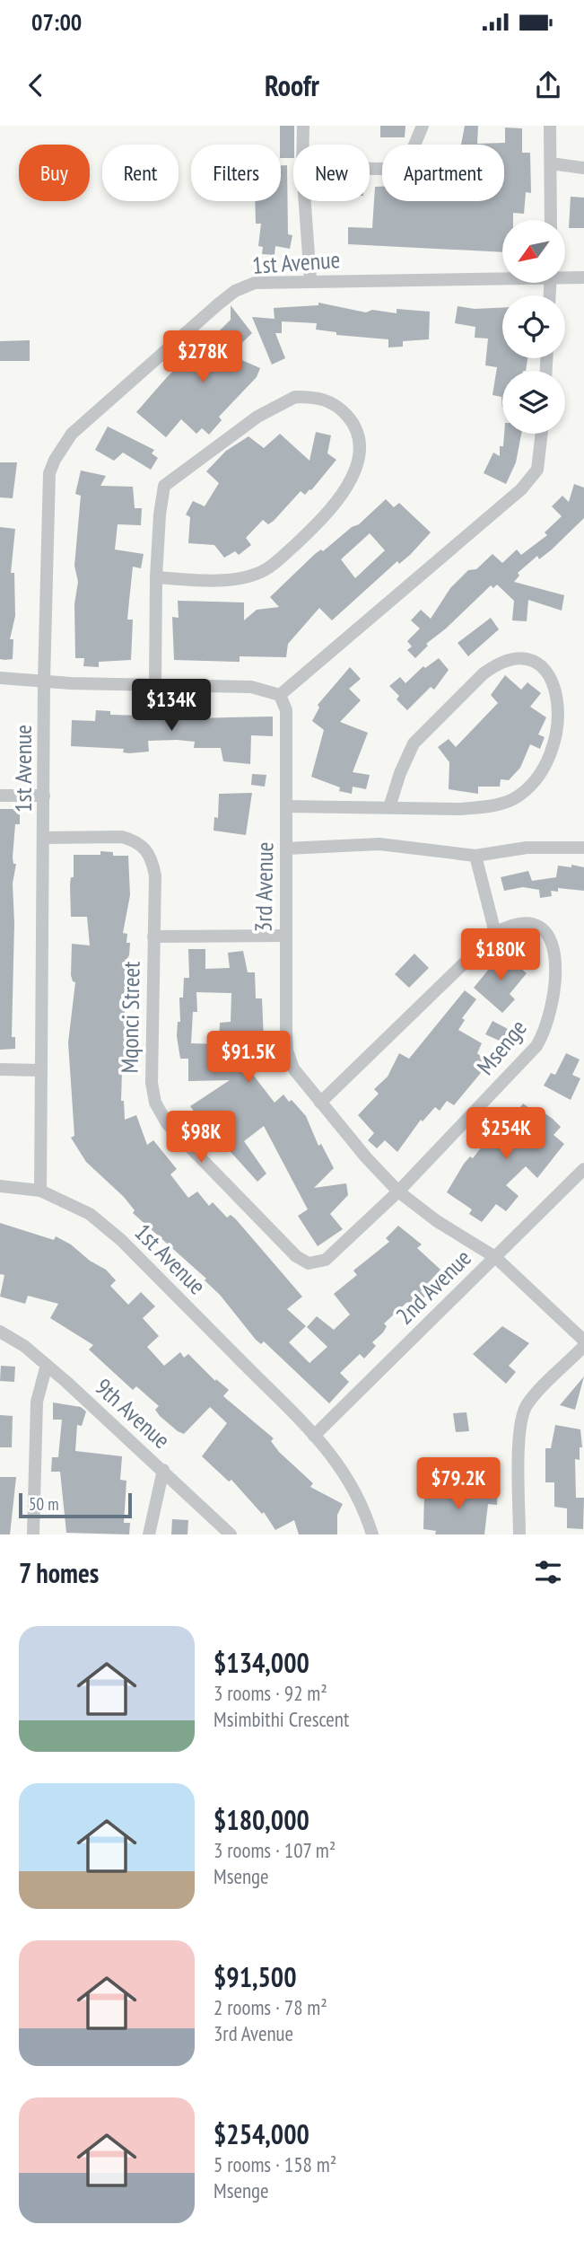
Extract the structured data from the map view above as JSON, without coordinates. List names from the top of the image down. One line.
{"streets":{"street":["1st Avenue","3rd Avenue","Mqonci Street","Msenge","2nd Avenue","9th Avenue"]},"crossings":[["1st Avenue","Mqonci Street"],["1st Avenue","2nd Avenue"],["3rd Avenue","Mqonci Street"],["3rd Avenue","Msenge"],["3rd Avenue","2nd Avenue"],["Mqonci Street","Msenge"]],"scale_bar":"50 m","north":"bottom left","page":{"status":"07:00","header":"Roofr","chip":["Buy","Rent","Filters","New","Apartment"],"price":["$278K","$134K","$180K","$91.5K","$254K","$98K","$79.2K"],"scale":"50 m","heading":"7 homes","list":[{"name":"$134,000","note":"3 rooms · 92 m² · Msimbithi Crescent"},{"name":"$180,000","note":"3 rooms · 107 m² · Msenge"},{"name":"$91,500","note":"2 rooms · 78 m² · 3rd Avenue"},{"name":"$254,000","note":"5 rooms · 158 m² · Msenge"}]}}
